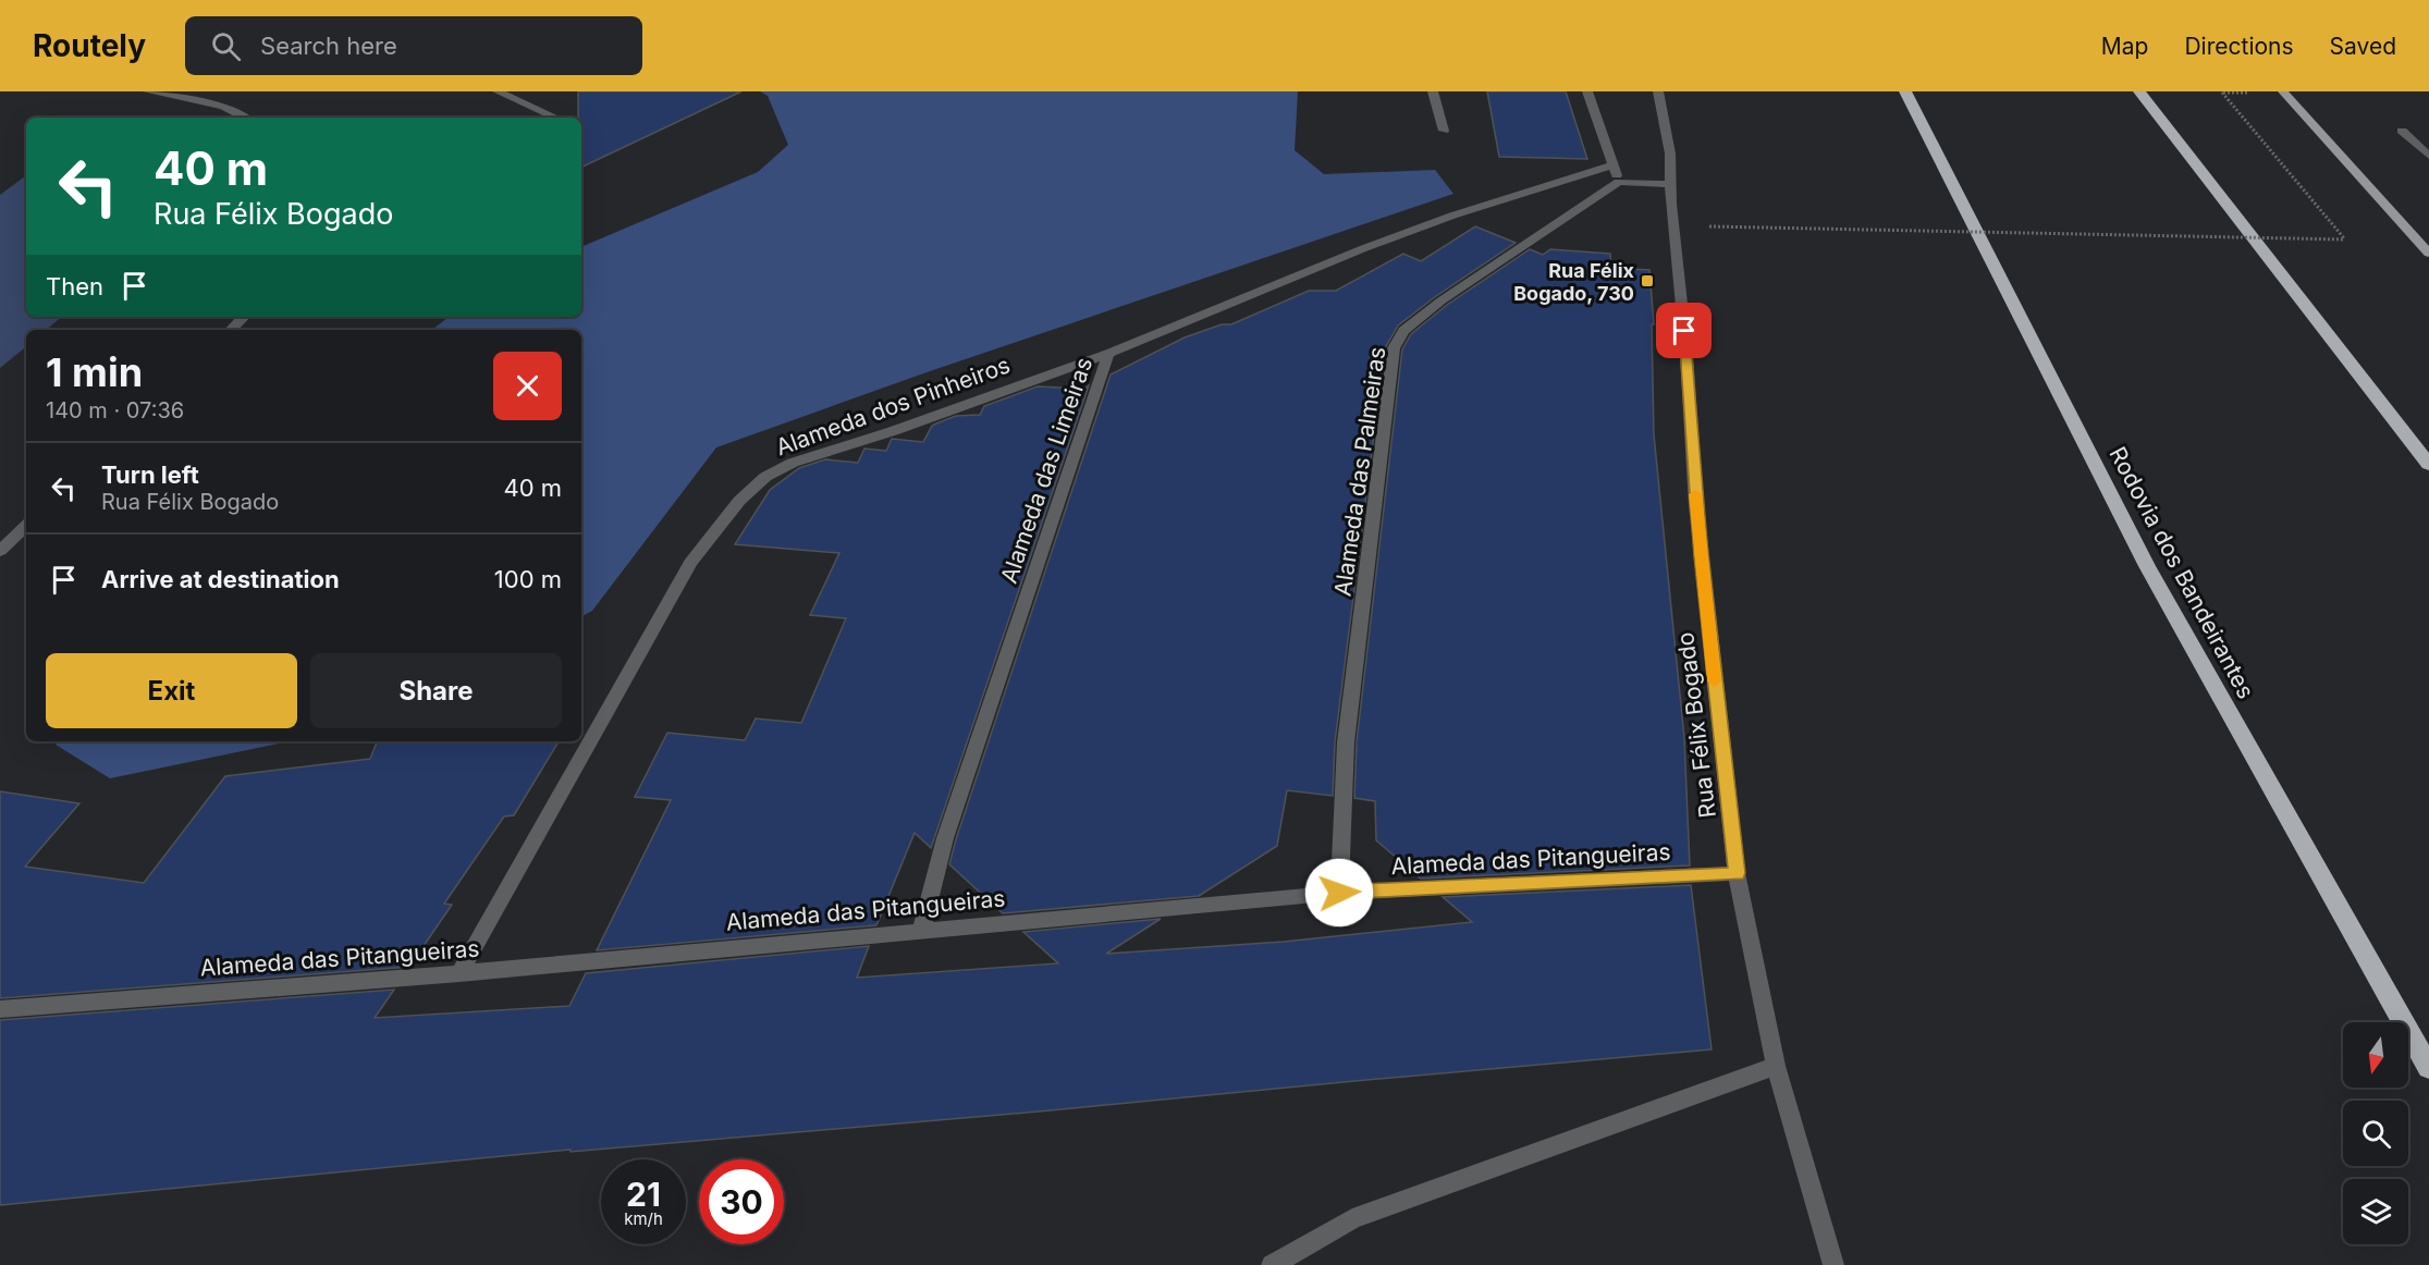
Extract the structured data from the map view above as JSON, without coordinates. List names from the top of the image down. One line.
{"streets":{"highway":["Rodovia dos Bandeirantes"],"street":["Alameda dos Pinheiros","Alameda das Limeiras","Alameda das Palmeiras","Rua Félix Bogado","Alameda das Pitangueiras"]},"crossings":[["Alameda dos Pinheiros","Alameda das Limeiras"],["Alameda dos Pinheiros","Alameda das Pitangueiras"],["Alameda das Limeiras","Alameda das Pitangueiras"],["Alameda das Palmeiras","Alameda das Pitangueiras"],["Rua Félix Bogado","Alameda das Pitangueiras"]],"places":{"transit":["Rua Félix Bogado, 730"]},"north":"bottom","page":{"header":"Routely","search":"Search here","nav":["Map","Directions","Saved"],"turn":["40 m","Rua Félix Bogado"],"then":"Then","heading":["1 min","140 m · 07:36"],"list":[{"name":"Turn left","note":"Rua Félix Bogado","value":"40 m"},{"name":"Arrive at destination","value":"100 m"}],"buttons":["Exit","Share"],"speed":"21 km/h","limit":"30"}}
